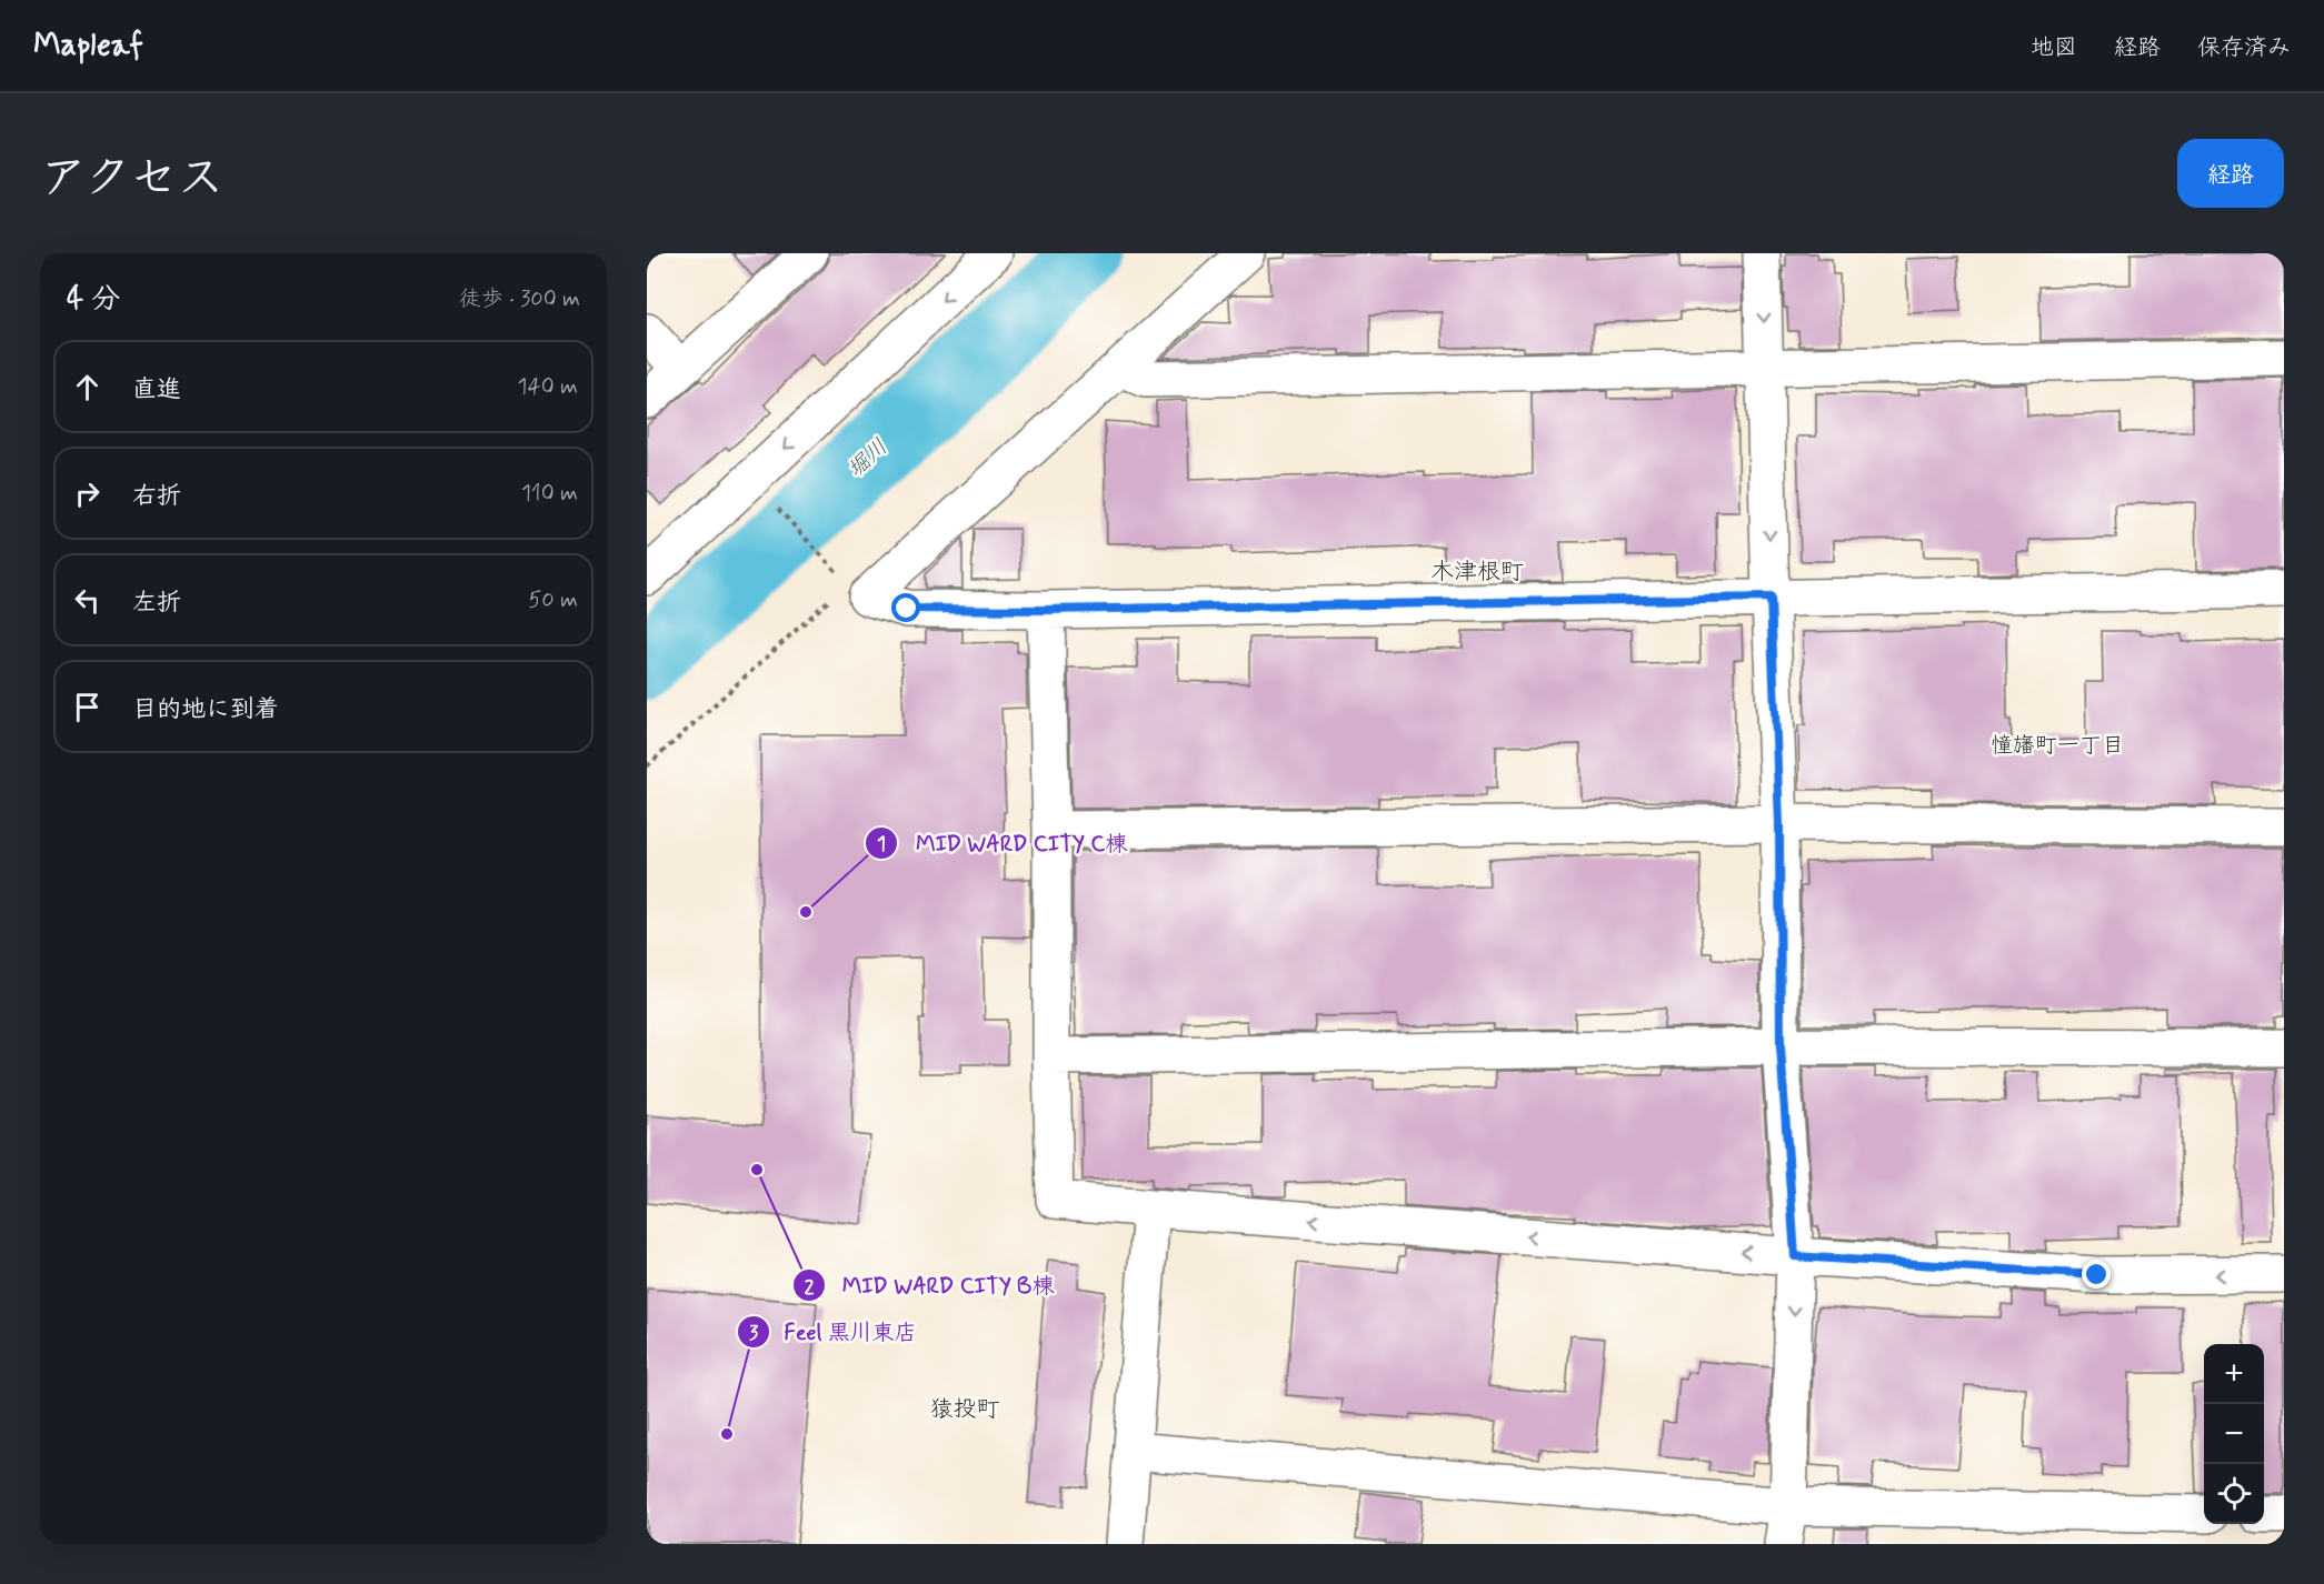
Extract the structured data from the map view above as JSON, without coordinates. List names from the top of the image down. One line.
{"districts":["木津根町","憧旛町一丁目","猿投町"],"water":["堀川"],"places":["MID WARD CITY C棟","MID WARD CITY B棟","Feel 黒川東店"],"page":{"header":"Mapleaf","nav":["地図","経路","保存済み"],"title":"アクセス","buttons":"経路","heading":["4 分","徒歩 · 300 m"],"list":[["直進","140 m"],["右折","110 m"],["左折","50 m"],"目的地に到着"],"map_buttons":["+","−"]}}
